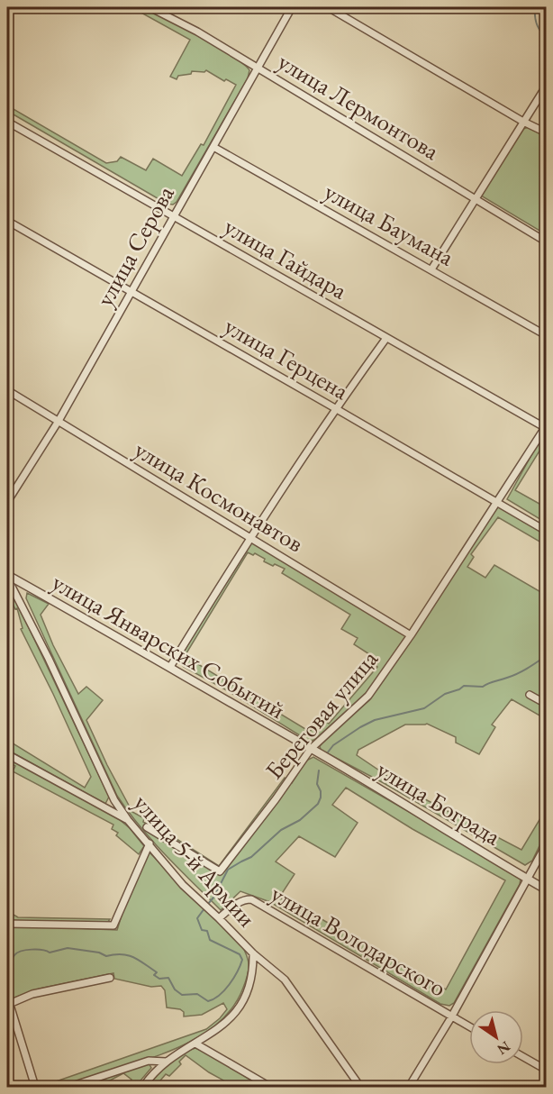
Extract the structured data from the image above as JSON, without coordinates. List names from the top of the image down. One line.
{"streets":{"street":["улица Лермонтова","улица Баумана","улица Серова","улица Гайдара","улица Герцена","улица Космонавтов","улица Январских Событий","Береговая улица","улица Бограда","улица 5-й Армии","улица Володарского"]},"crossings":[["улица Лермонтова","улица Серова"],["улица Баумана","улица Серова"],["улица Серова","улица Гайдара"],["улица Серова","улица Герцена"],["улица Серова","улица Космонавтов"],["улица Гайдара","Береговая улица"],["улица Герцена","Береговая улица"],["улица Космонавтов","Береговая улица"],["улица Январских Событий","Береговая улица"],["улица Январских Событий","улица Бограда"],["улица Январских Событий","улица 5-й Армии"],["Береговая улица","улица Бограда"],["улица 5-й Армии","улица Володарского"]],"north":"bottom right"}
